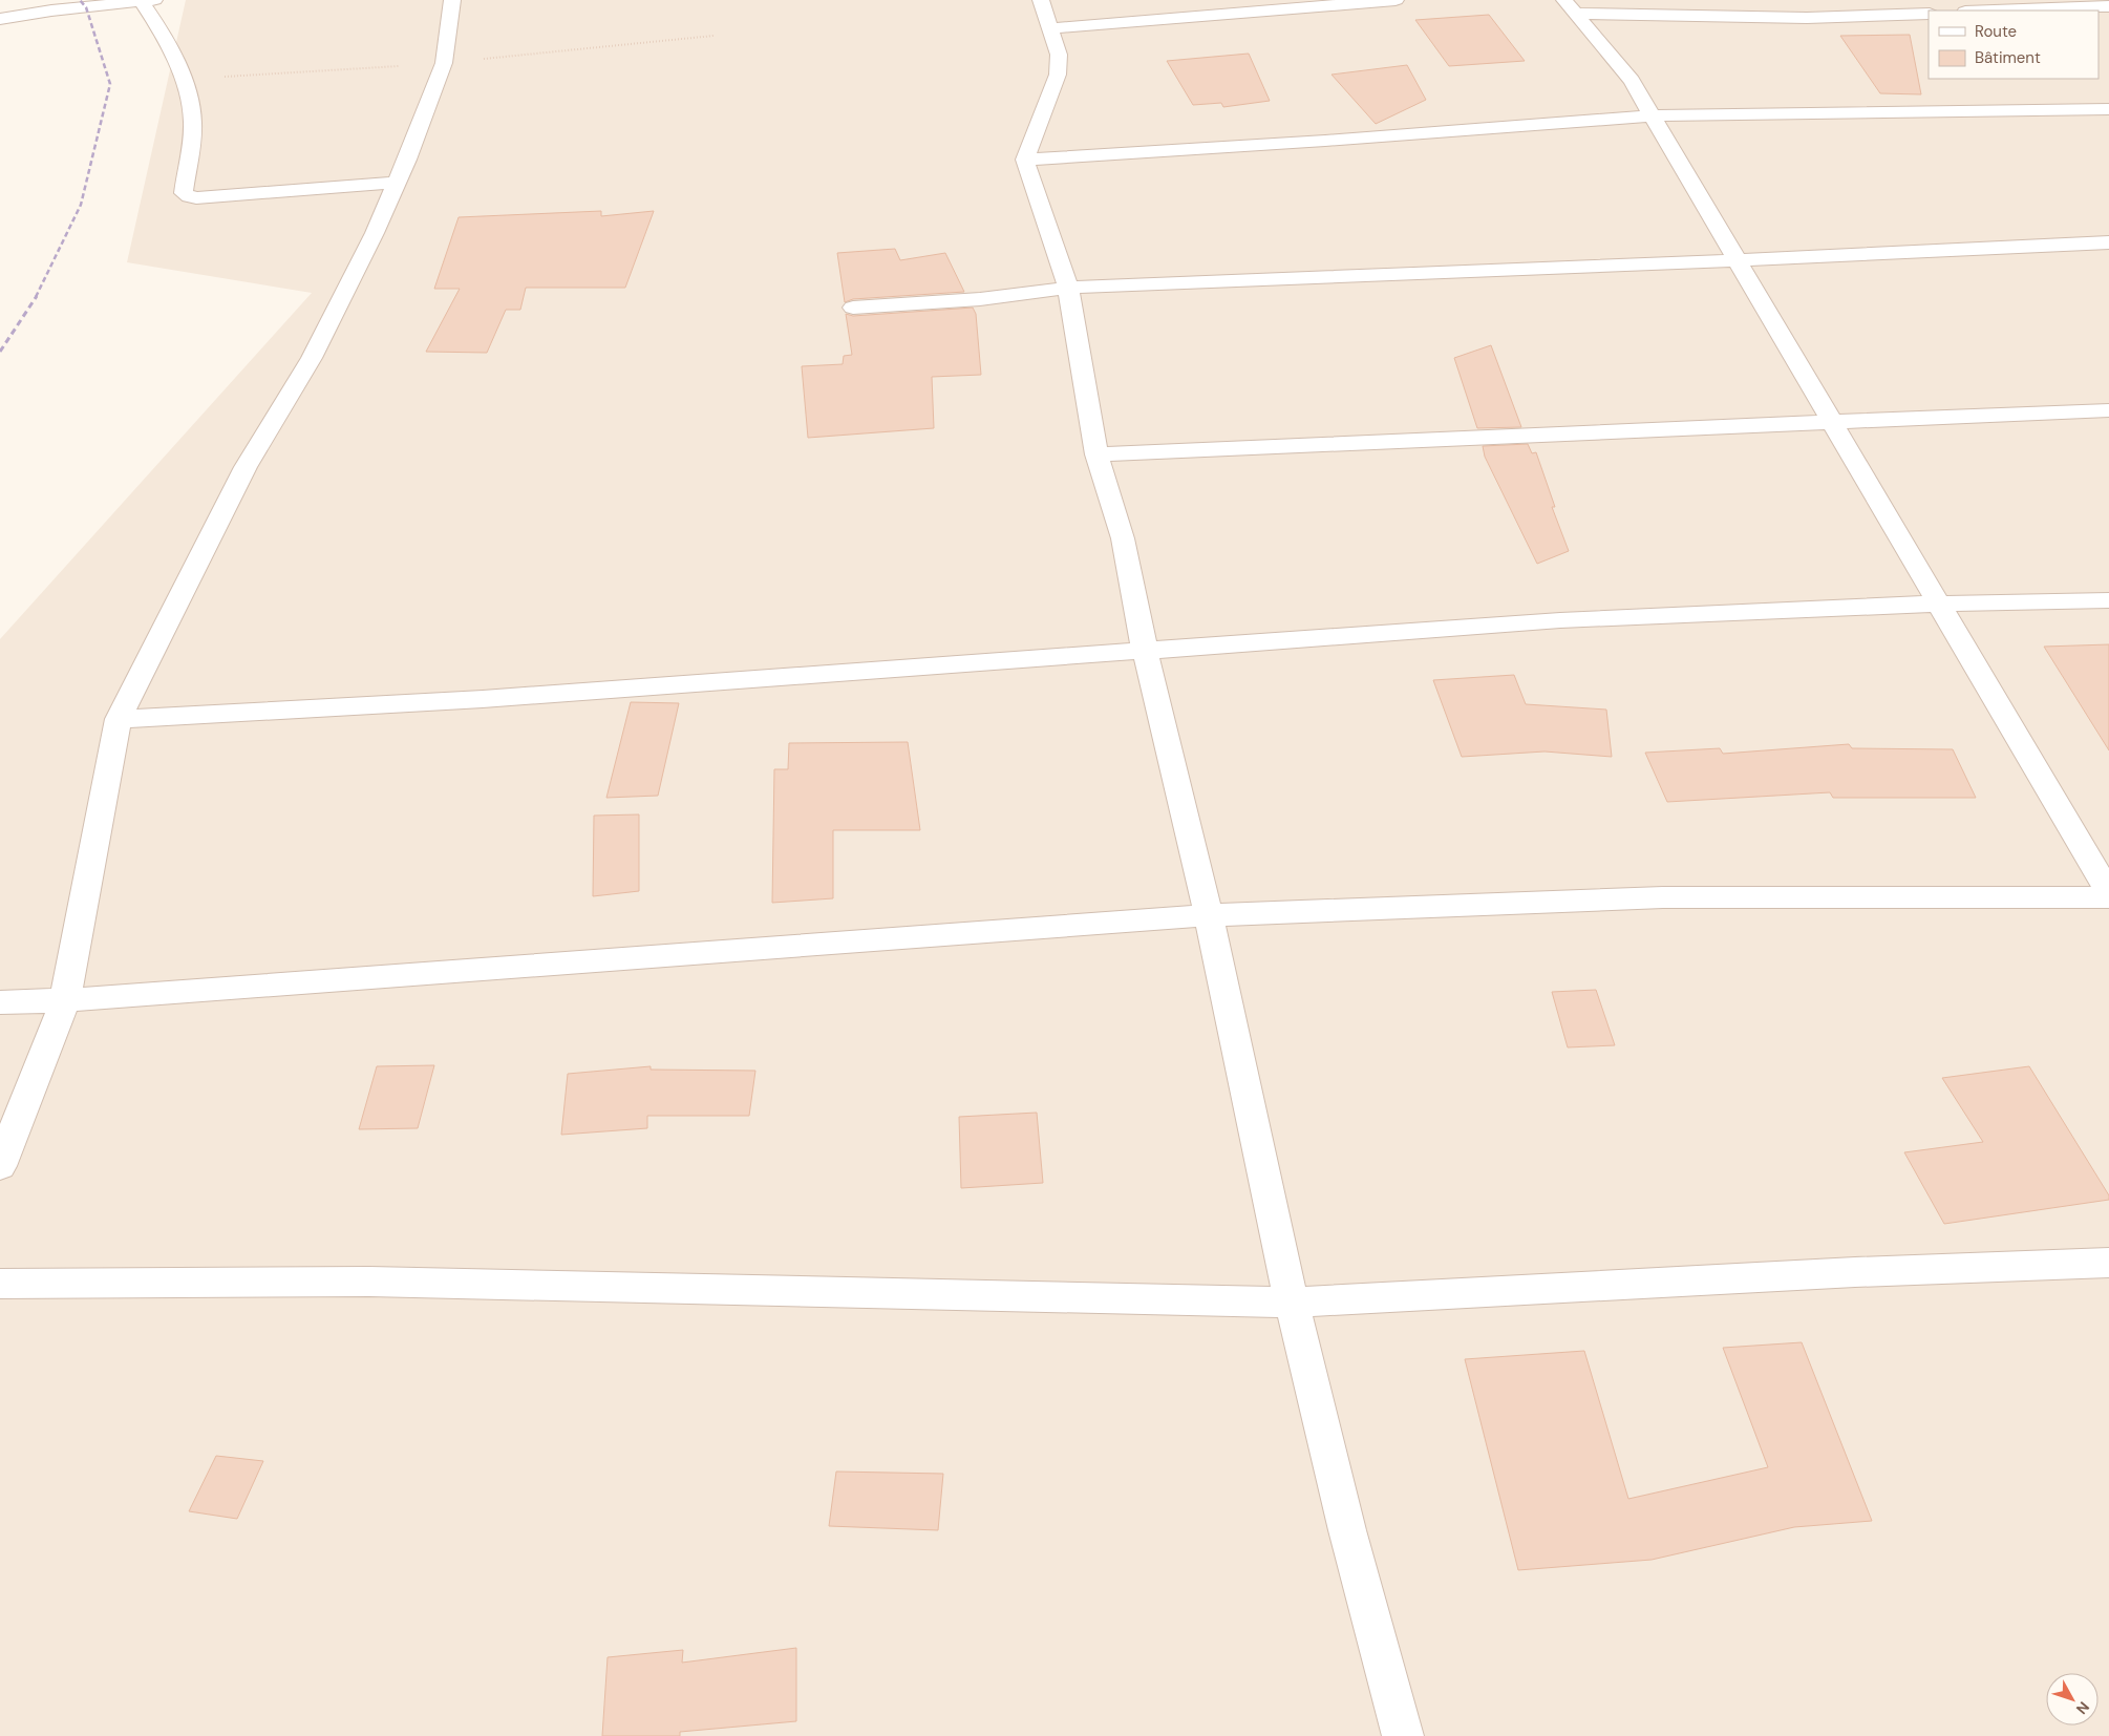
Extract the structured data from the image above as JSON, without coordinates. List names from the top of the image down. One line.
{"legend":["Route","Bâtiment"],"north":"bottom right"}
